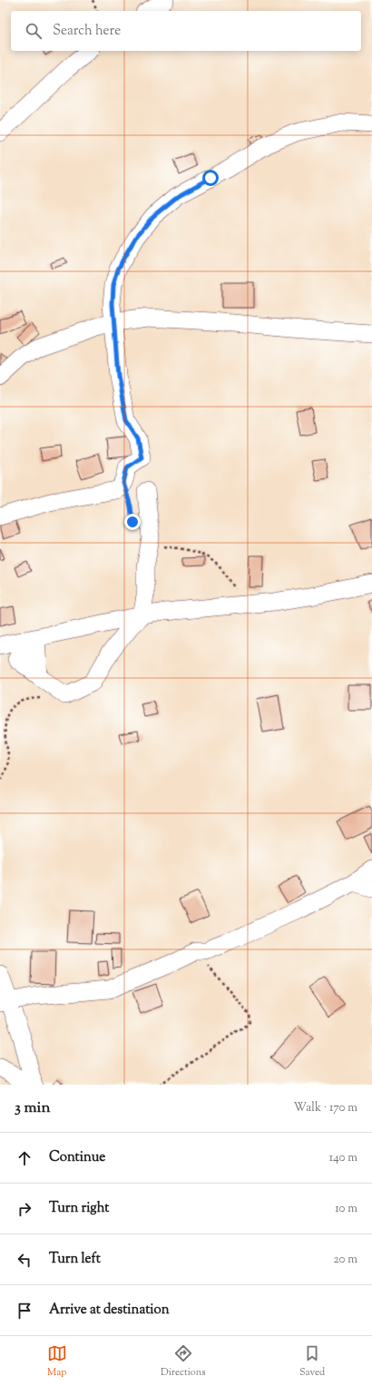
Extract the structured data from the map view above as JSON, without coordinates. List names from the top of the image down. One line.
{"page":{"search":"Search here","heading":["3 min","Walk · 170 m"],"list":[["Continue","140 m"],["Turn right","10 m"],["Turn left","20 m"],"Arrive at destination"],"nav":["Map","Directions","Saved"]}}
